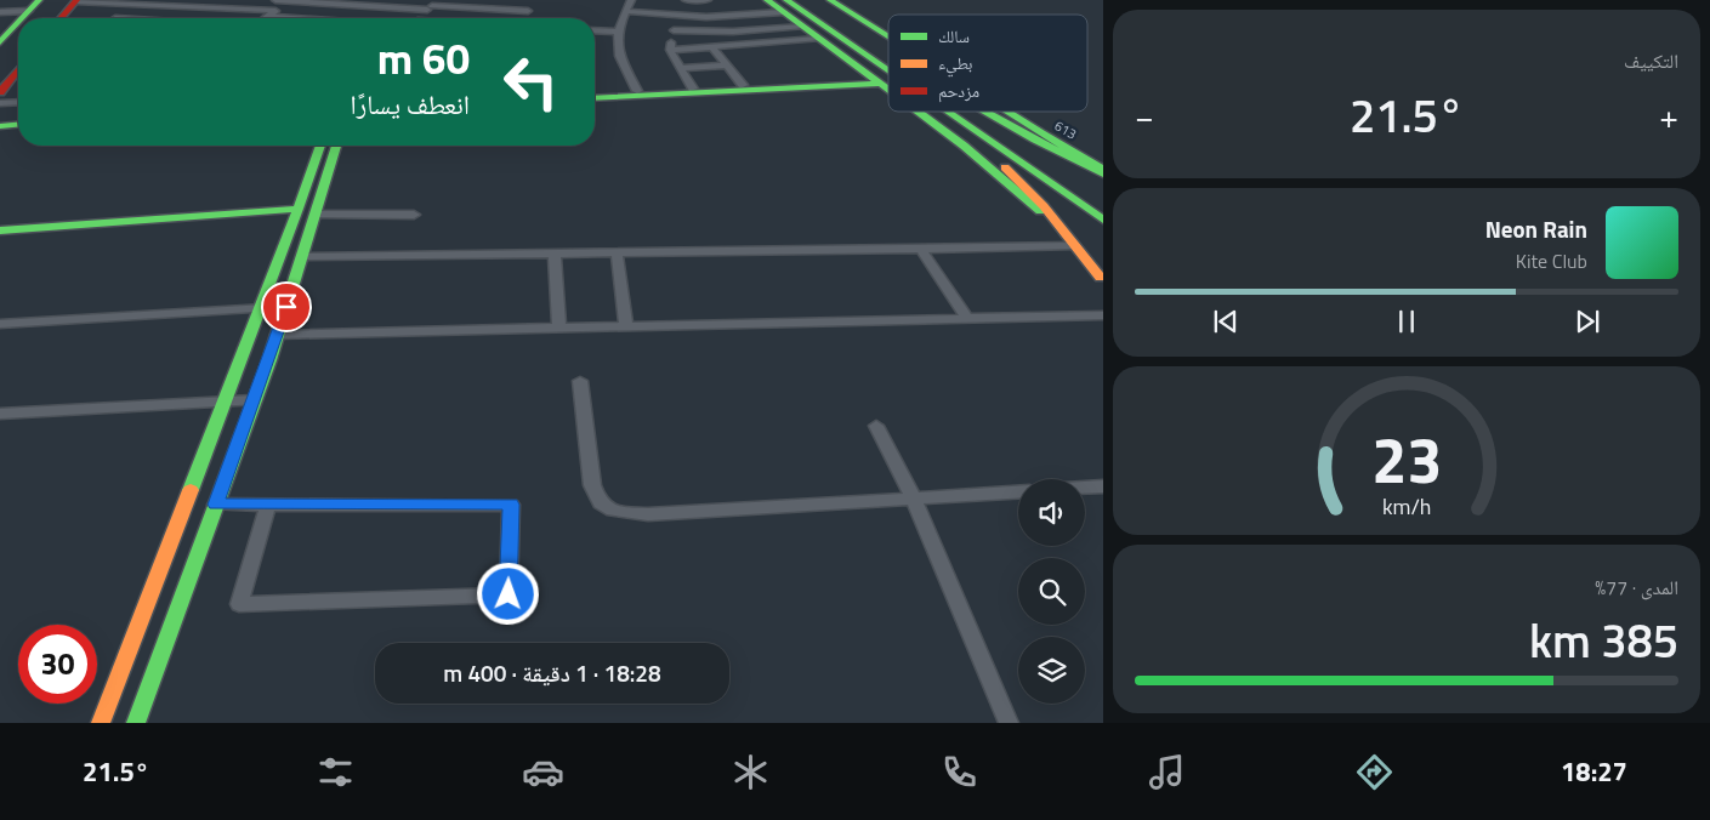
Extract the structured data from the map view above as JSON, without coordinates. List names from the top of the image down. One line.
{"streets":{"main road":["613"]},"legend":["سالك","بطيء","مزدحم"],"page":{"tile":["التكييف",["المدى · 77%","385 km"]],"turn":["60 m","انعطف يسارًا"],"heat":["−","21.5°","+"],"song":["Neon Rain","Kite Club"],"limit":"30","trip":"18:28 · 1 دقيقة · 400 m","tabs":["18:27","21.5°"],"gauge":["23","km/h"]}}
